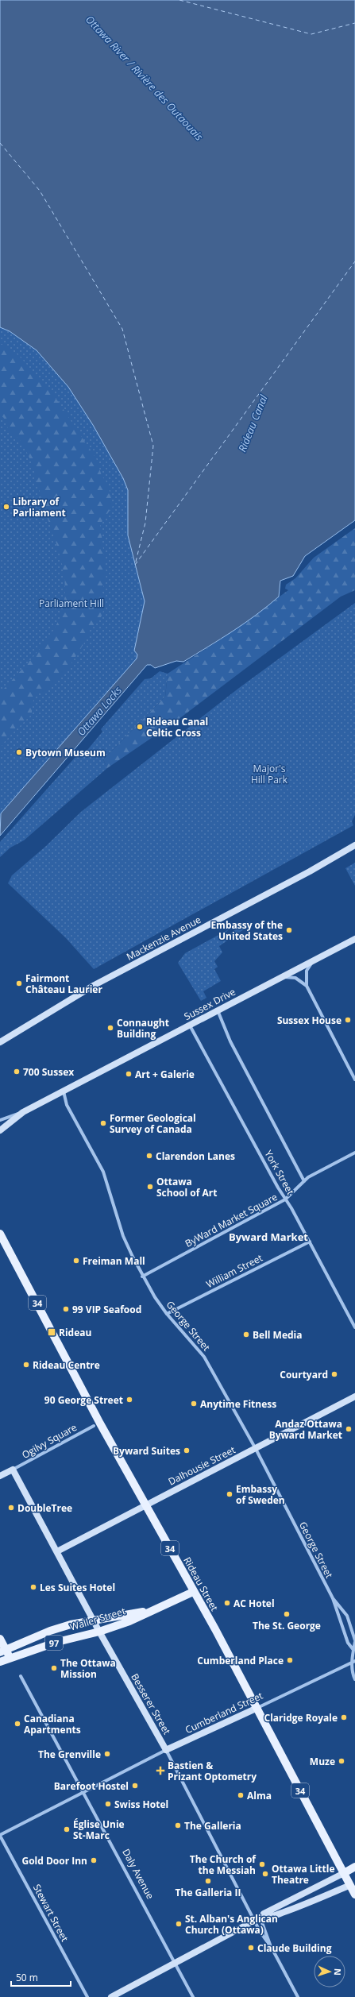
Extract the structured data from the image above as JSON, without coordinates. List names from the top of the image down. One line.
{"streets":{"main road":["Mackenzie Avenue","Sussex Drive","34","Dalhousie Street","Rideau Street","Waller Street","97","Besserer Street","Cumberland Street"],"street":["York Street","ByWard Market Square","William Street","George Street","Ogilvy Square","Daly Avenue","Stewart Street"]},"crossings":[["Sussex Drive","York Street"],["Sussex Drive","George Street"],["York Street","ByWard Market Square"],["York Street","William Street"],["ByWard Market Square","George Street"],["William Street","George Street"],["George Street","Dalhousie Street"],["George Street","Cumberland Street"],["Ogilvy Square","Besserer Street"],["Dalhousie Street","Rideau Street"],["Dalhousie Street","Besserer Street"],["Rideau Street","Waller Street"],["Rideau Street","Cumberland Street"],["Waller Street","Besserer Street"],["Besserer Street","Cumberland Street"],["Cumberland Street","Daly Avenue"],["Cumberland Street","Stewart Street"]],"districts":["Byward Market"],"water":["Ottawa River / Rivière des Outaouais","Rideau Canal","Ottawa Locks"],"parks":["Parliament Hill","Major's Hill Park"],"places":{"other":["Library of Parliament","Rideau Canal Celtic Cross","Bytown Museum","Embassy of the United States","Fairmont Château Laurier","Sussex House","Connaught Building","700 Sussex","Art + Galerie","Former Geological Survey of Canada","Clarendon Lanes","Ottawa School of Art","Freiman Mall","99 VIP Seafood","Bell Media","Rideau Centre","Courtyard","90 George Street","Anytime Fitness","Andaz Ottawa Byward Market","Byward Suites","Embassy of Sweden","DoubleTree","Les Suites Hotel","AC Hotel","The St. George","Cumberland Place","The Ottawa Mission","Claridge Royale","Canadiana Apartments","The Grenville","Muze","Barefoot Hostel","Alma","Swiss Hotel","The Galleria","Église Unie St-Marc","Gold Door Inn","The Church of the Messiah","Ottawa Little Theatre","The Galleria II","St. Alban's Anglican Church (Ottawa)","Claude Building"],"transit":["Rideau"],"health":["Bastien & Prizant Optometry"]},"scale_bar":"50 m","north":"right"}
